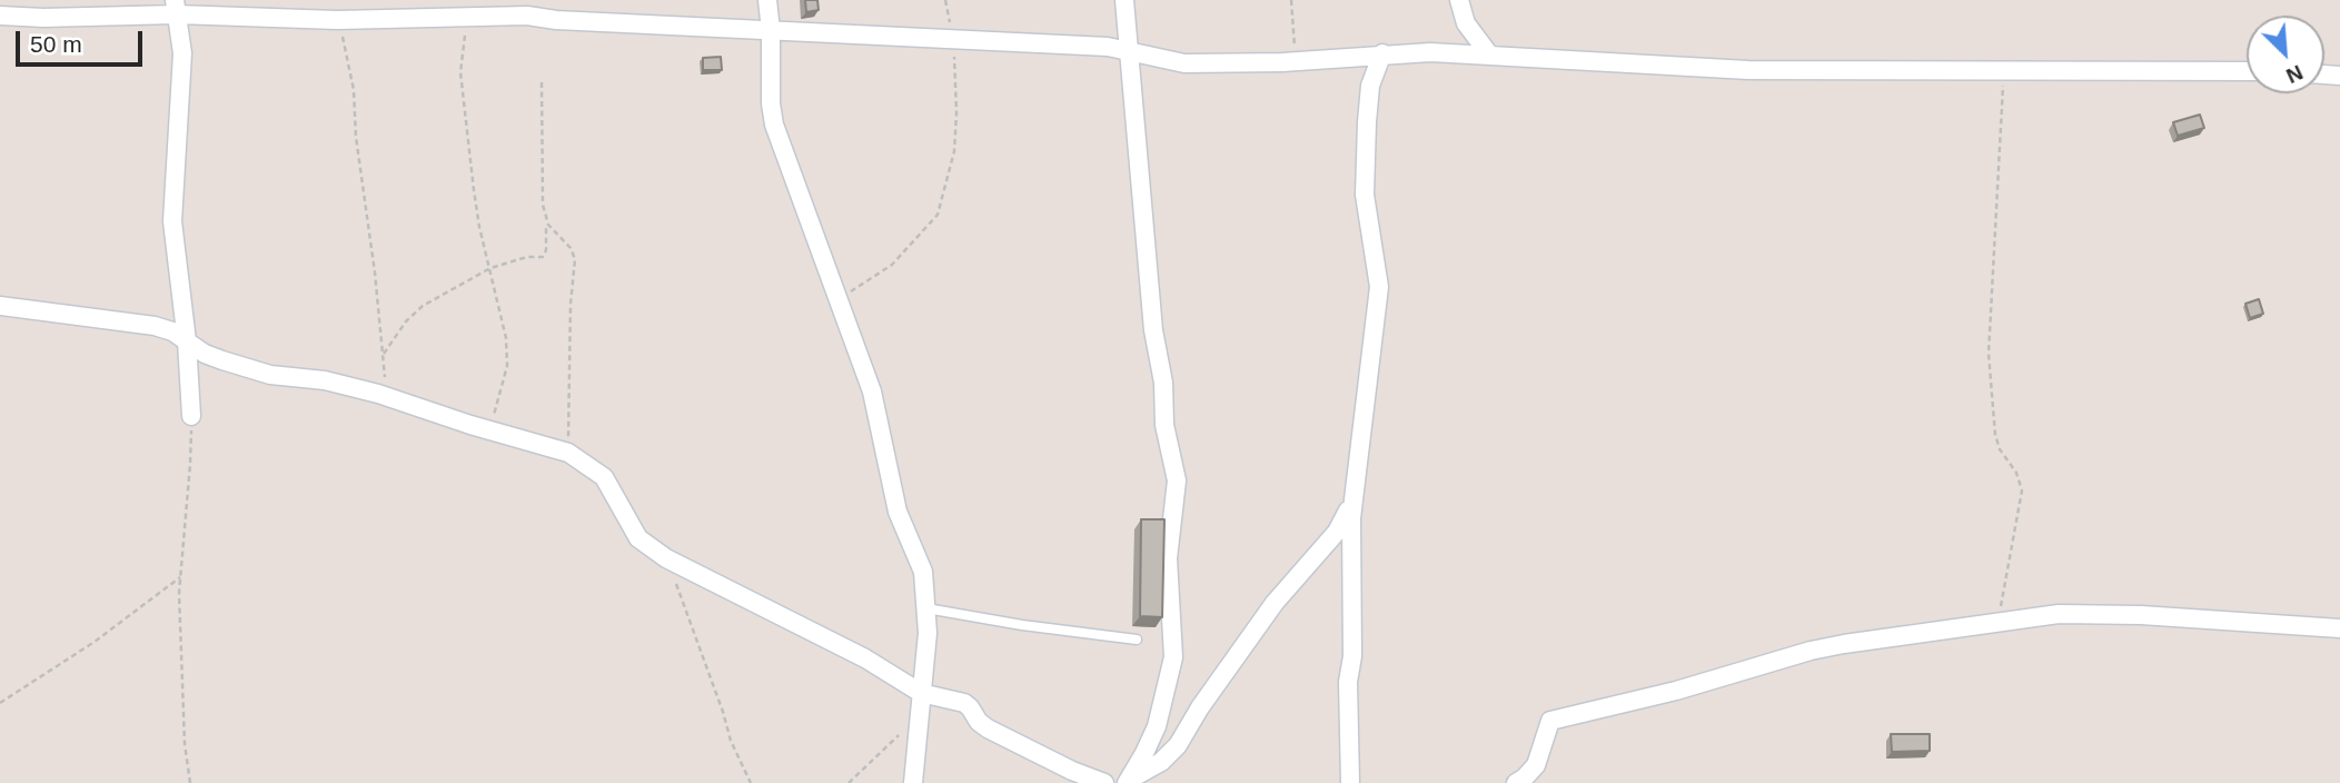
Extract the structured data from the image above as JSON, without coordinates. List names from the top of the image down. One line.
{"scale_bar":"50 m","north":"bottom right"}
